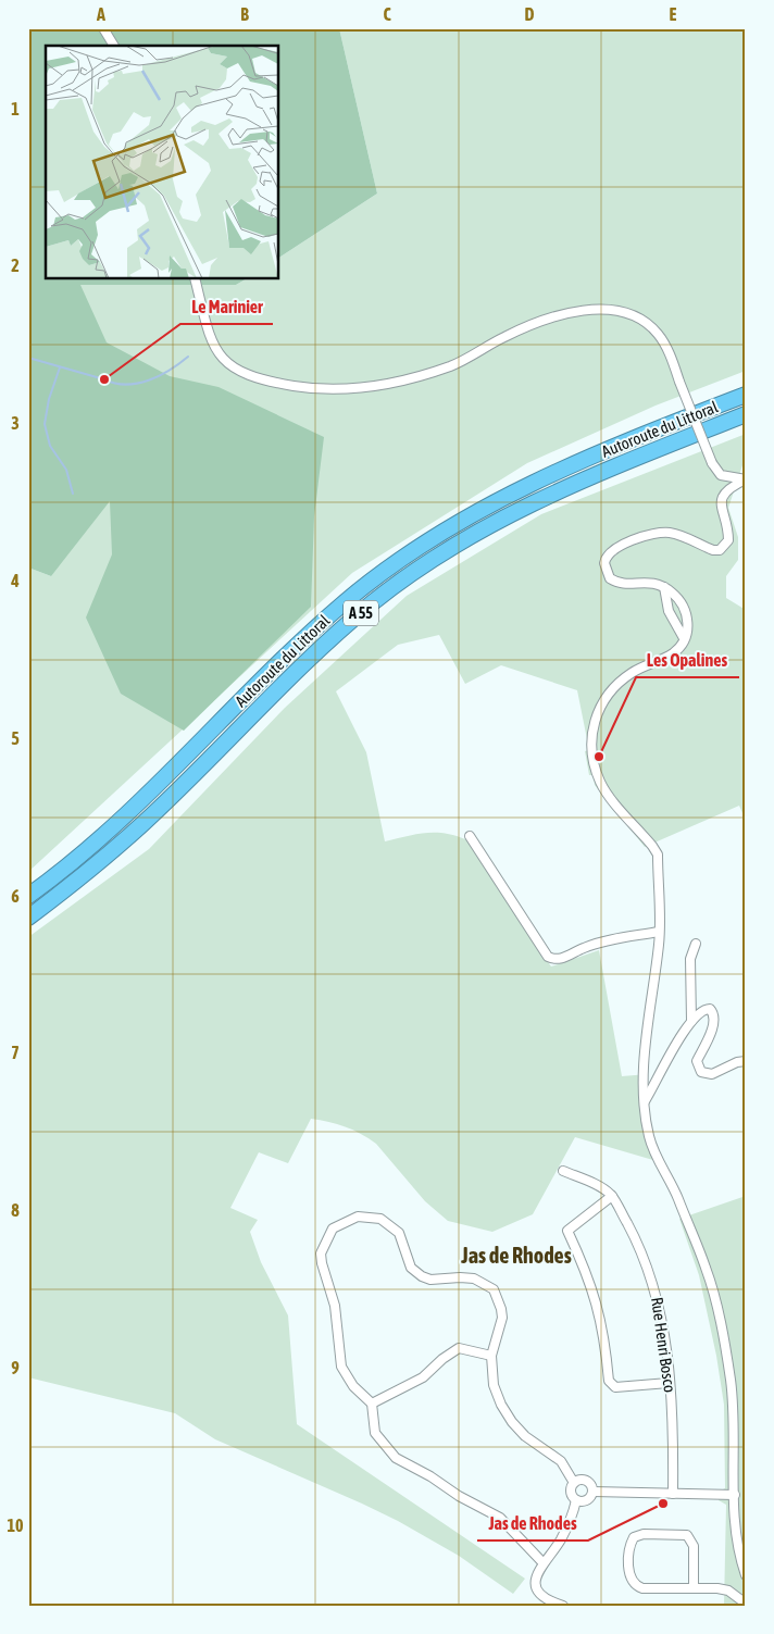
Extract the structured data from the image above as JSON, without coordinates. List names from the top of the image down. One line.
{"streets":{"highway":["Autoroute du Littoral","A 55"],"street":["Rue Henri Bosco"]},"districts":["Jas de Rhodes"],"places":["Le Marinier","Les Opalines","Jas de Rhodes"],"grid":{"columns":["A","B","C","D","E"],"rows":["1","2","3","4","5","6","7","8","9","10"]}}
